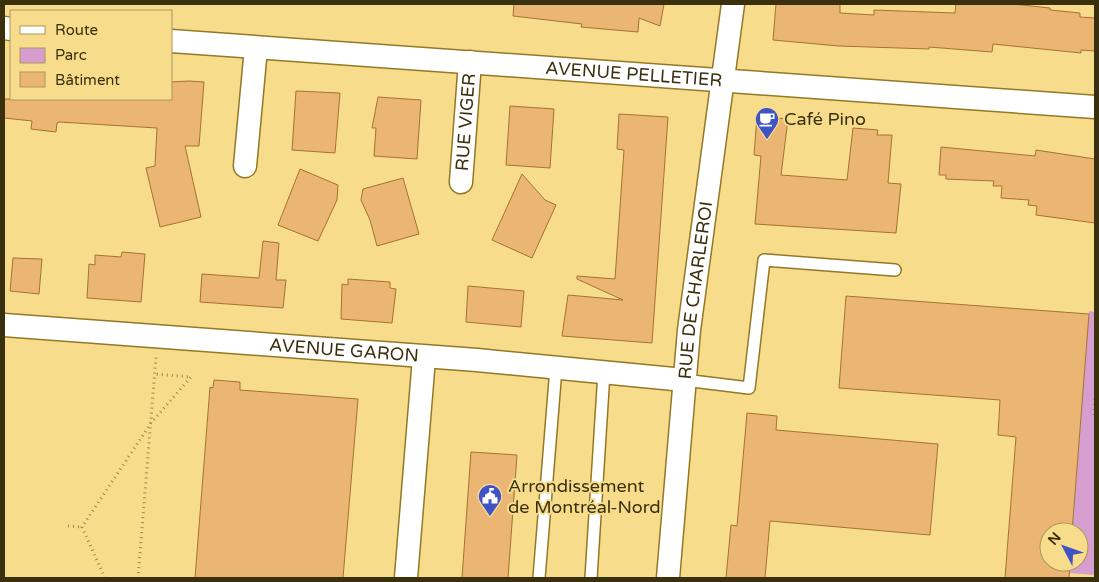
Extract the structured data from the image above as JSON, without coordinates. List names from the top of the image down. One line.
{"streets":{"street":["AVENUE PELLETIER","RUE VIGER","RUE DE CHARLEROI","AVENUE GARON"]},"crossings":[["AVENUE PELLETIER","RUE VIGER"],["AVENUE PELLETIER","RUE DE CHARLEROI"],["RUE DE CHARLEROI","AVENUE GARON"]],"places":{"cafe":["Café Pino"],"public building":["Arrondissement de Montréal-Nord"]},"legend":["Route","Parc","Bâtiment"],"north":"top left"}
